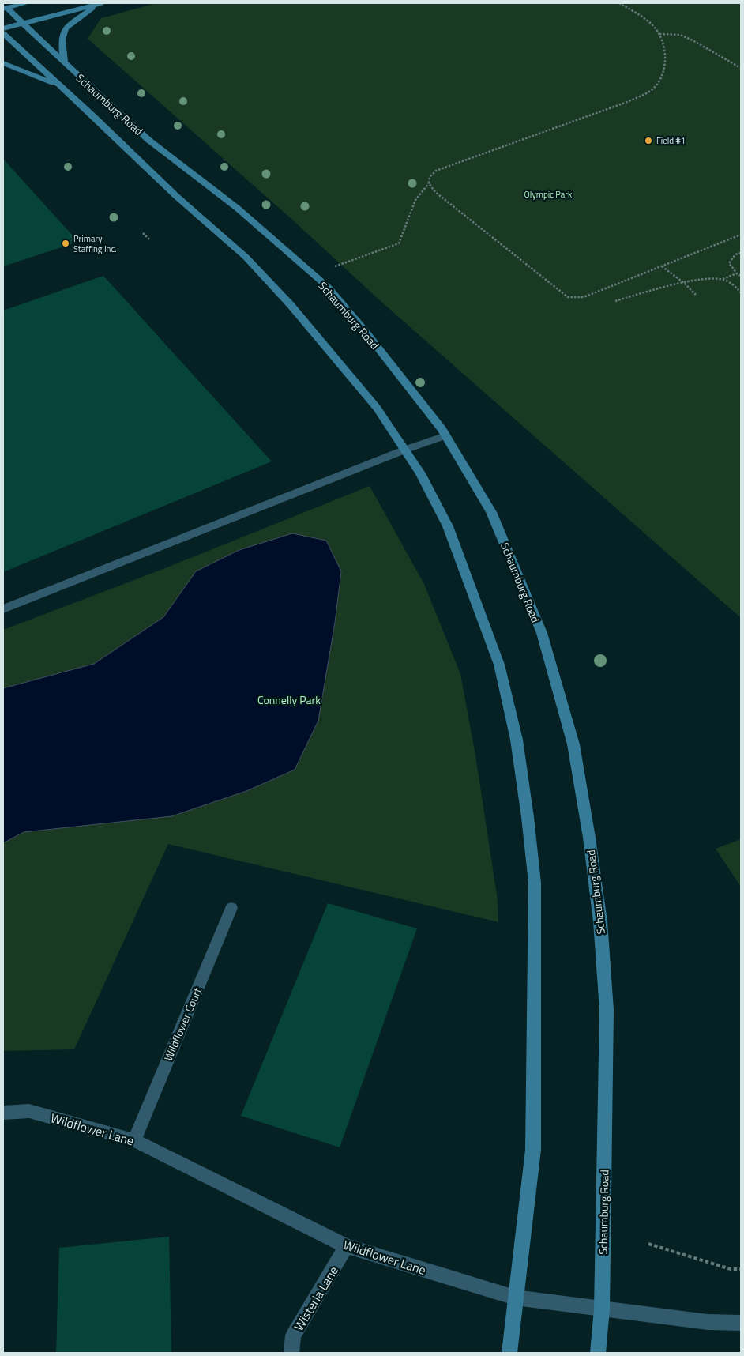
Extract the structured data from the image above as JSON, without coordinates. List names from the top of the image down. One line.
{"streets":{"street":["Schaumburg Road","Wildflower Court","Wildflower Lane","Wisteria Lane"]},"crossings":[["Schaumburg Road","Wildflower Lane"],["Wildflower Court","Wildflower Lane"],["Wildflower Lane","Wisteria Lane"]],"parks":["Olympic Park","Connelly Park"],"places":["Field #1","Primary Staffing Inc."]}
